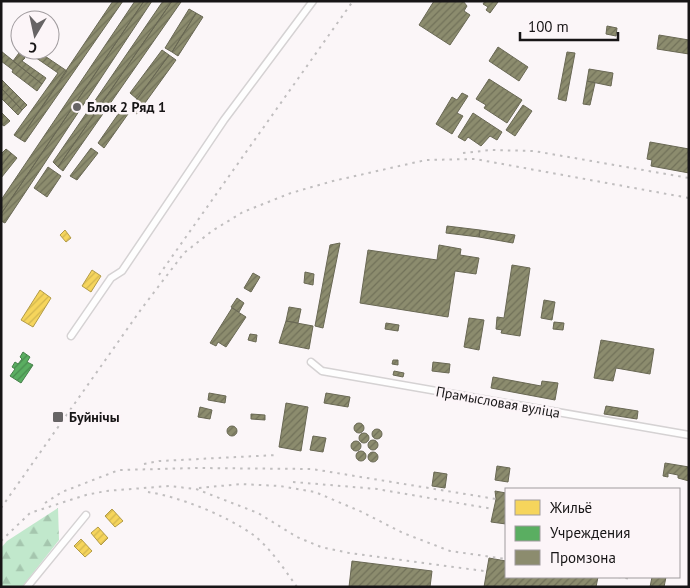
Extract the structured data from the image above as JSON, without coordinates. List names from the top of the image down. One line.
{"streets":{"street":["Прамысловая вуліца"]},"places":{"other":["Блок 2 Ряд 1"],"transit":["Буйнічы"]},"legend":["Жильё","Учреждения","Промзона"],"scale_bar":"100 m","north":"bottom"}
